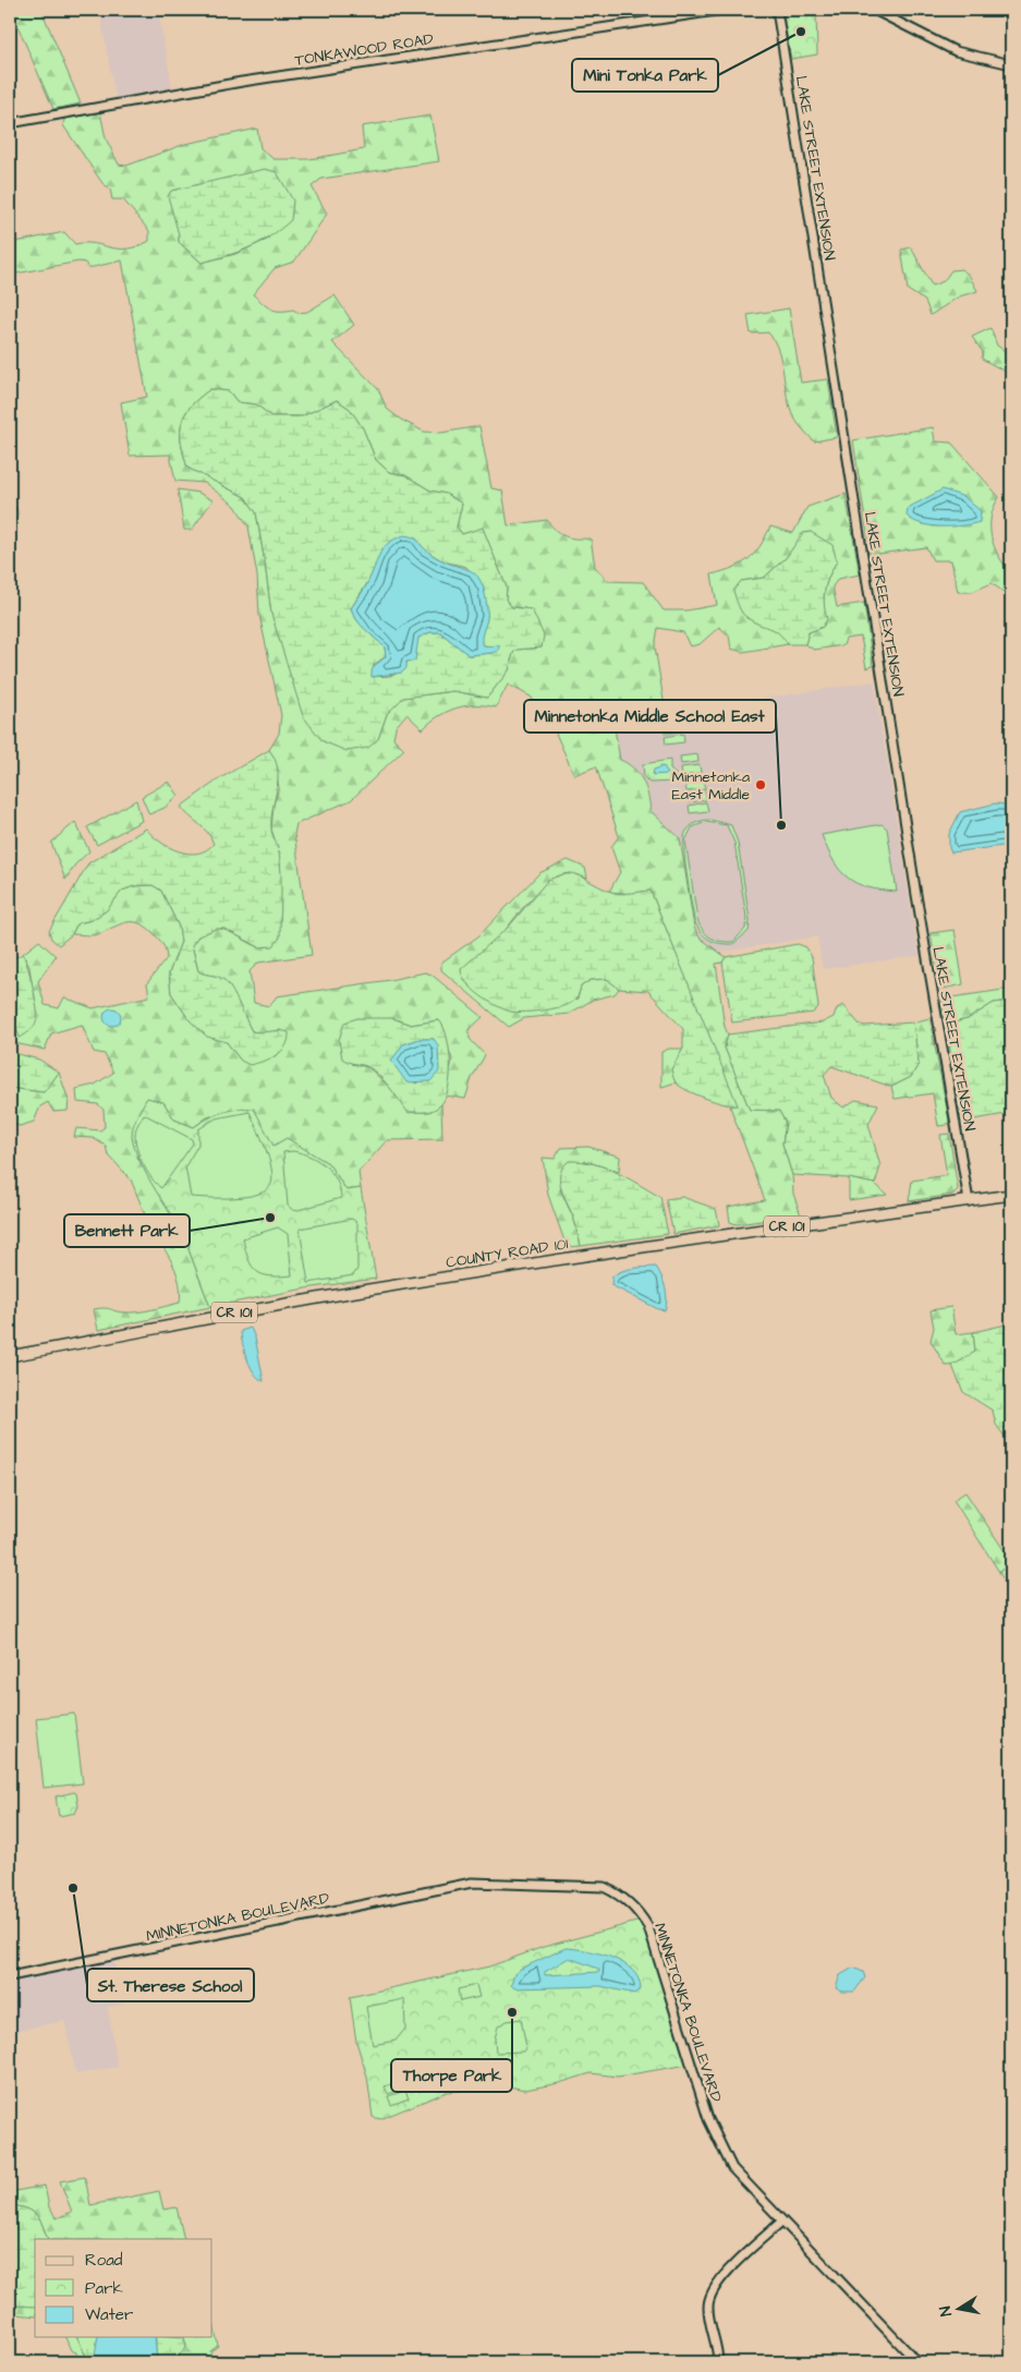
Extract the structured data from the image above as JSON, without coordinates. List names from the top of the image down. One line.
{"streets":{"main road":["CR 101","COUNTY ROAD 101"],"street":["TONKAWOOD ROAD","LAKE STREET EXTENSION","MINNETONKA BOULEVARD"]},"crossings":[["LAKE STREET EXTENSION","COUNTY ROAD 101"]],"places":["Mini Tonka Park","Minnetonka East Middle","Minnetonka Middle School East","Bennett Park","St. Therese School","Thorpe Park"],"legend":["Road","Park","Water"],"north":"left"}
